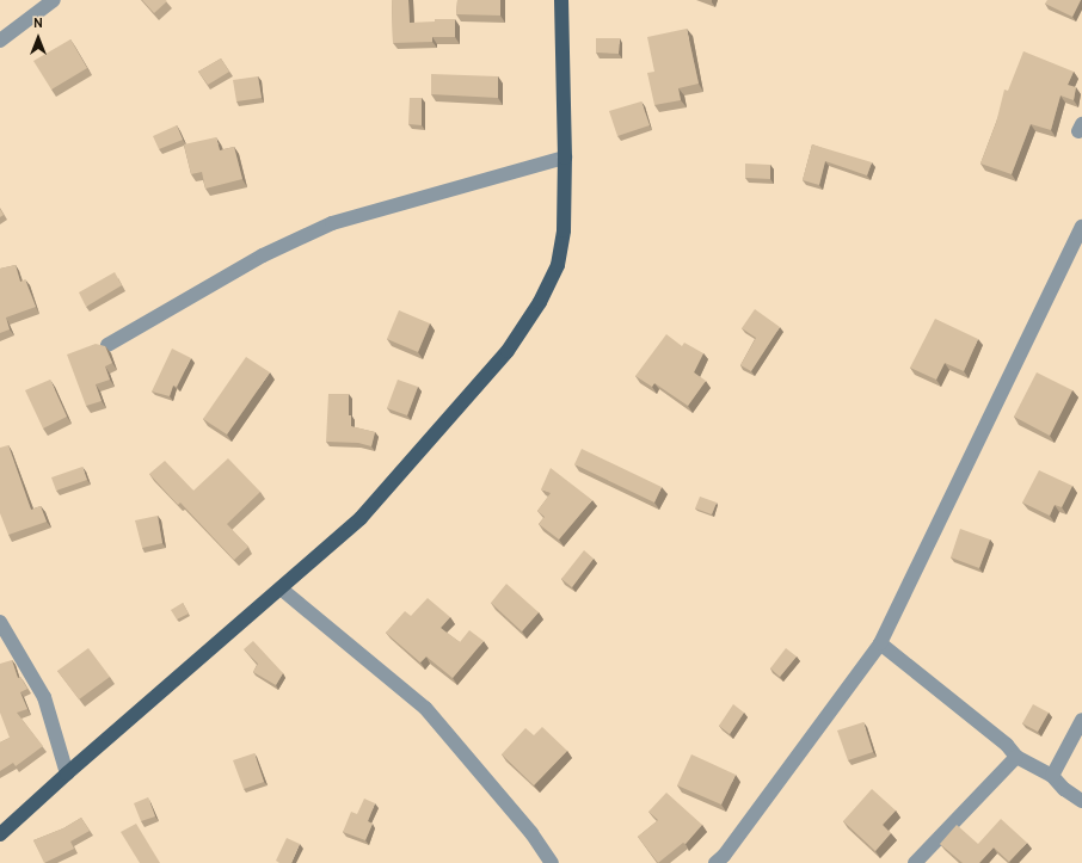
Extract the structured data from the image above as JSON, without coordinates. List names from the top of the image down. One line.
{"north":"top"}
